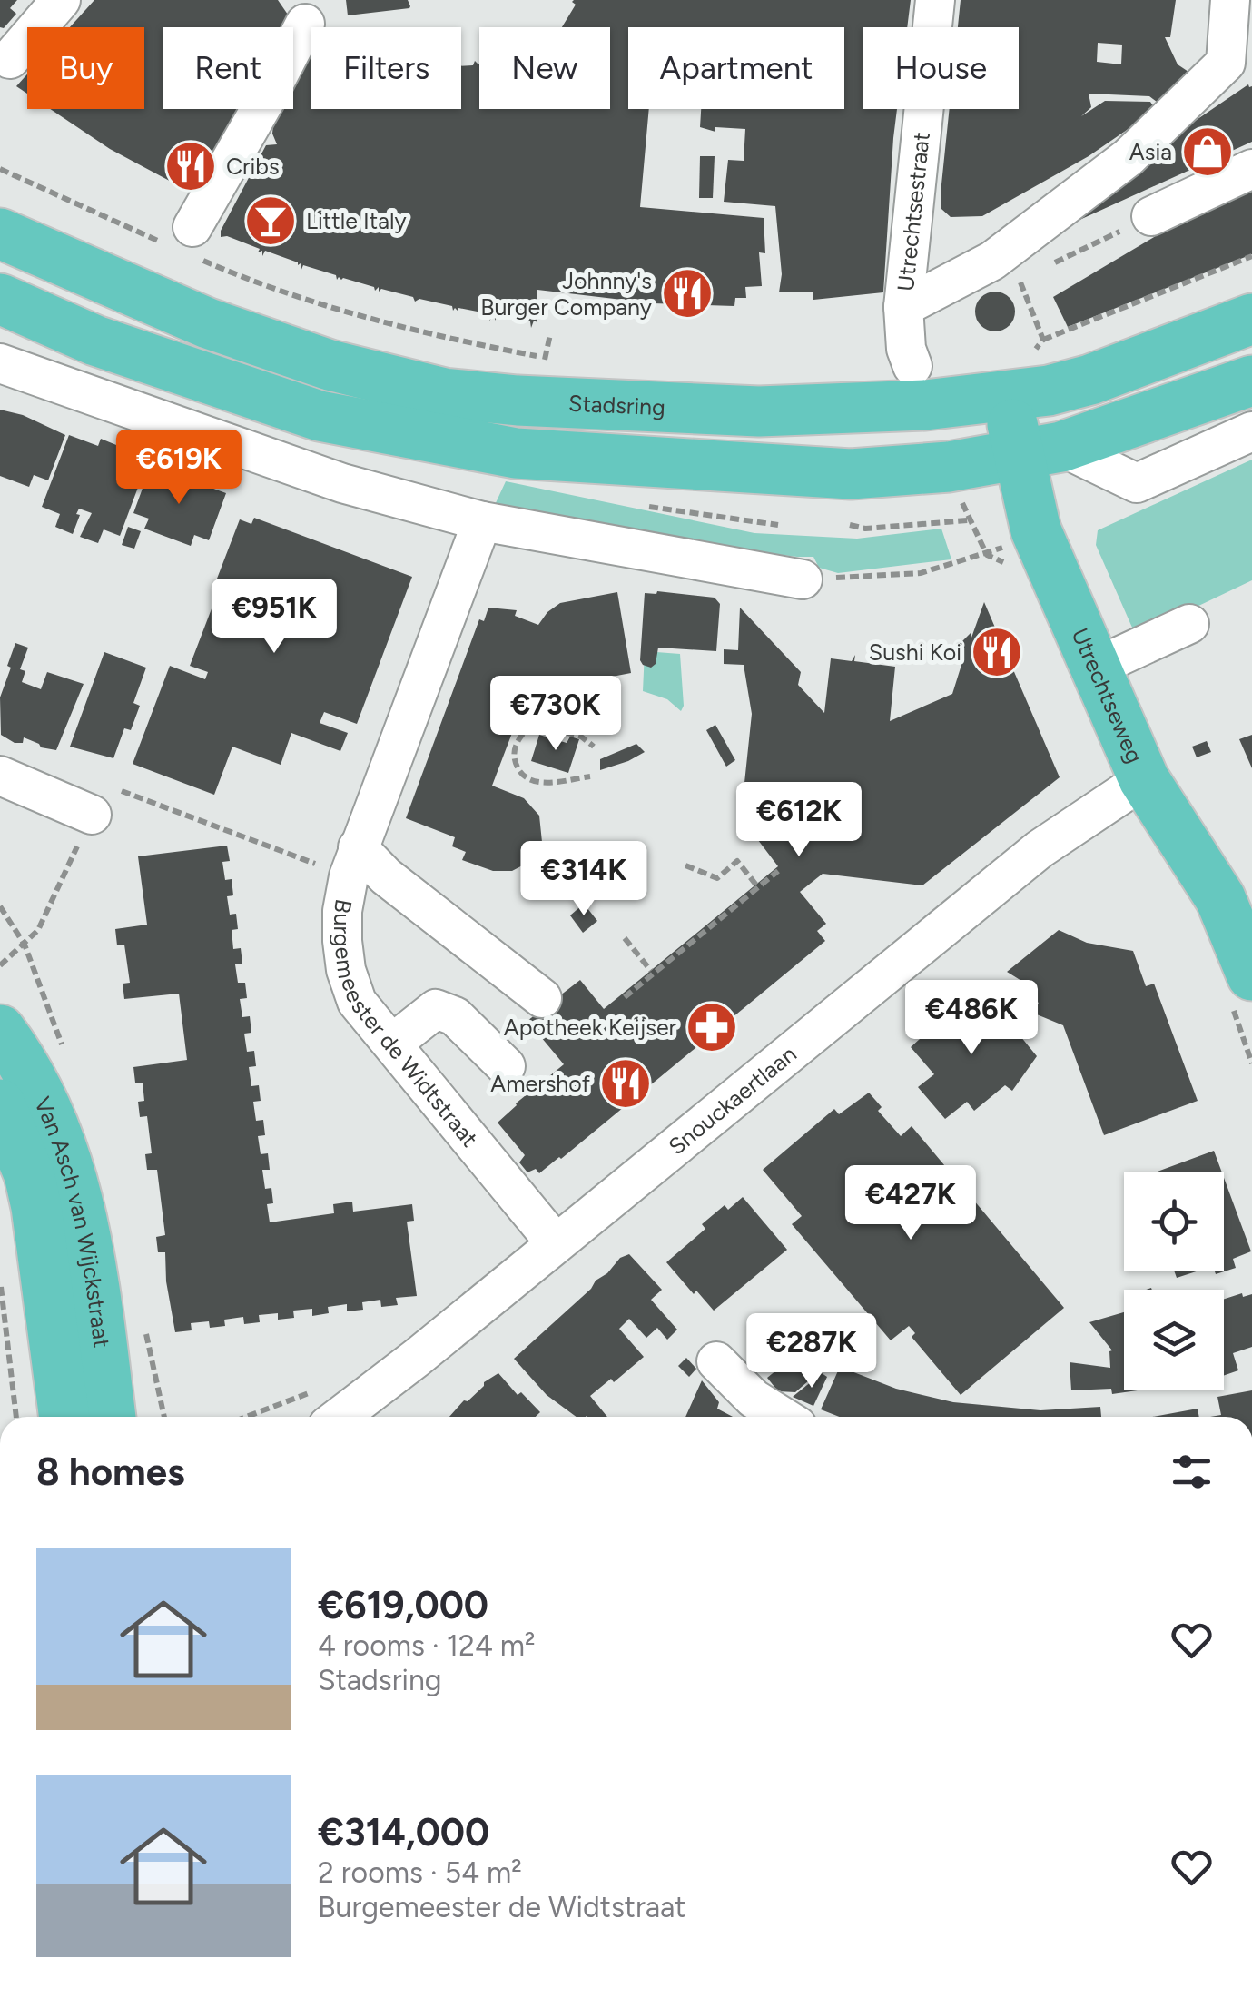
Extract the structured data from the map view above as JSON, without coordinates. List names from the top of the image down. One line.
{"streets":{"main road":["Stadsring","Utrechtseweg","Van Asch van Wijckstraat"],"street":["Utrechtsestraat","Burgemeester de Widtstraat","Snouckaertlaan"]},"crossings":[["Stadsring","Utrechtseweg"],["Utrechtseweg","Snouckaertlaan"],["Burgemeester de Widtstraat","Snouckaertlaan"]],"places":{"shop":["Asia"],"restaurant":["Cribs","Johnny's Burger Company","Sushi Koi","Amershof"],"bar":["Little Italy"],"pharmacy":["Apotheek Keijser"]},"page":{"chip":["Buy","Rent","Filters","New","Apartment","House"],"price":["€619K","€951K","€730K","€612K","€314K","€486K","€427K","€287K"],"heading":"8 homes","list":[{"name":"€619,000","note":"4 rooms · 124 m² · Stadsring"},{"name":"€314,000","note":"2 rooms · 54 m² · Burgemeester de Widtstraat"}]}}
